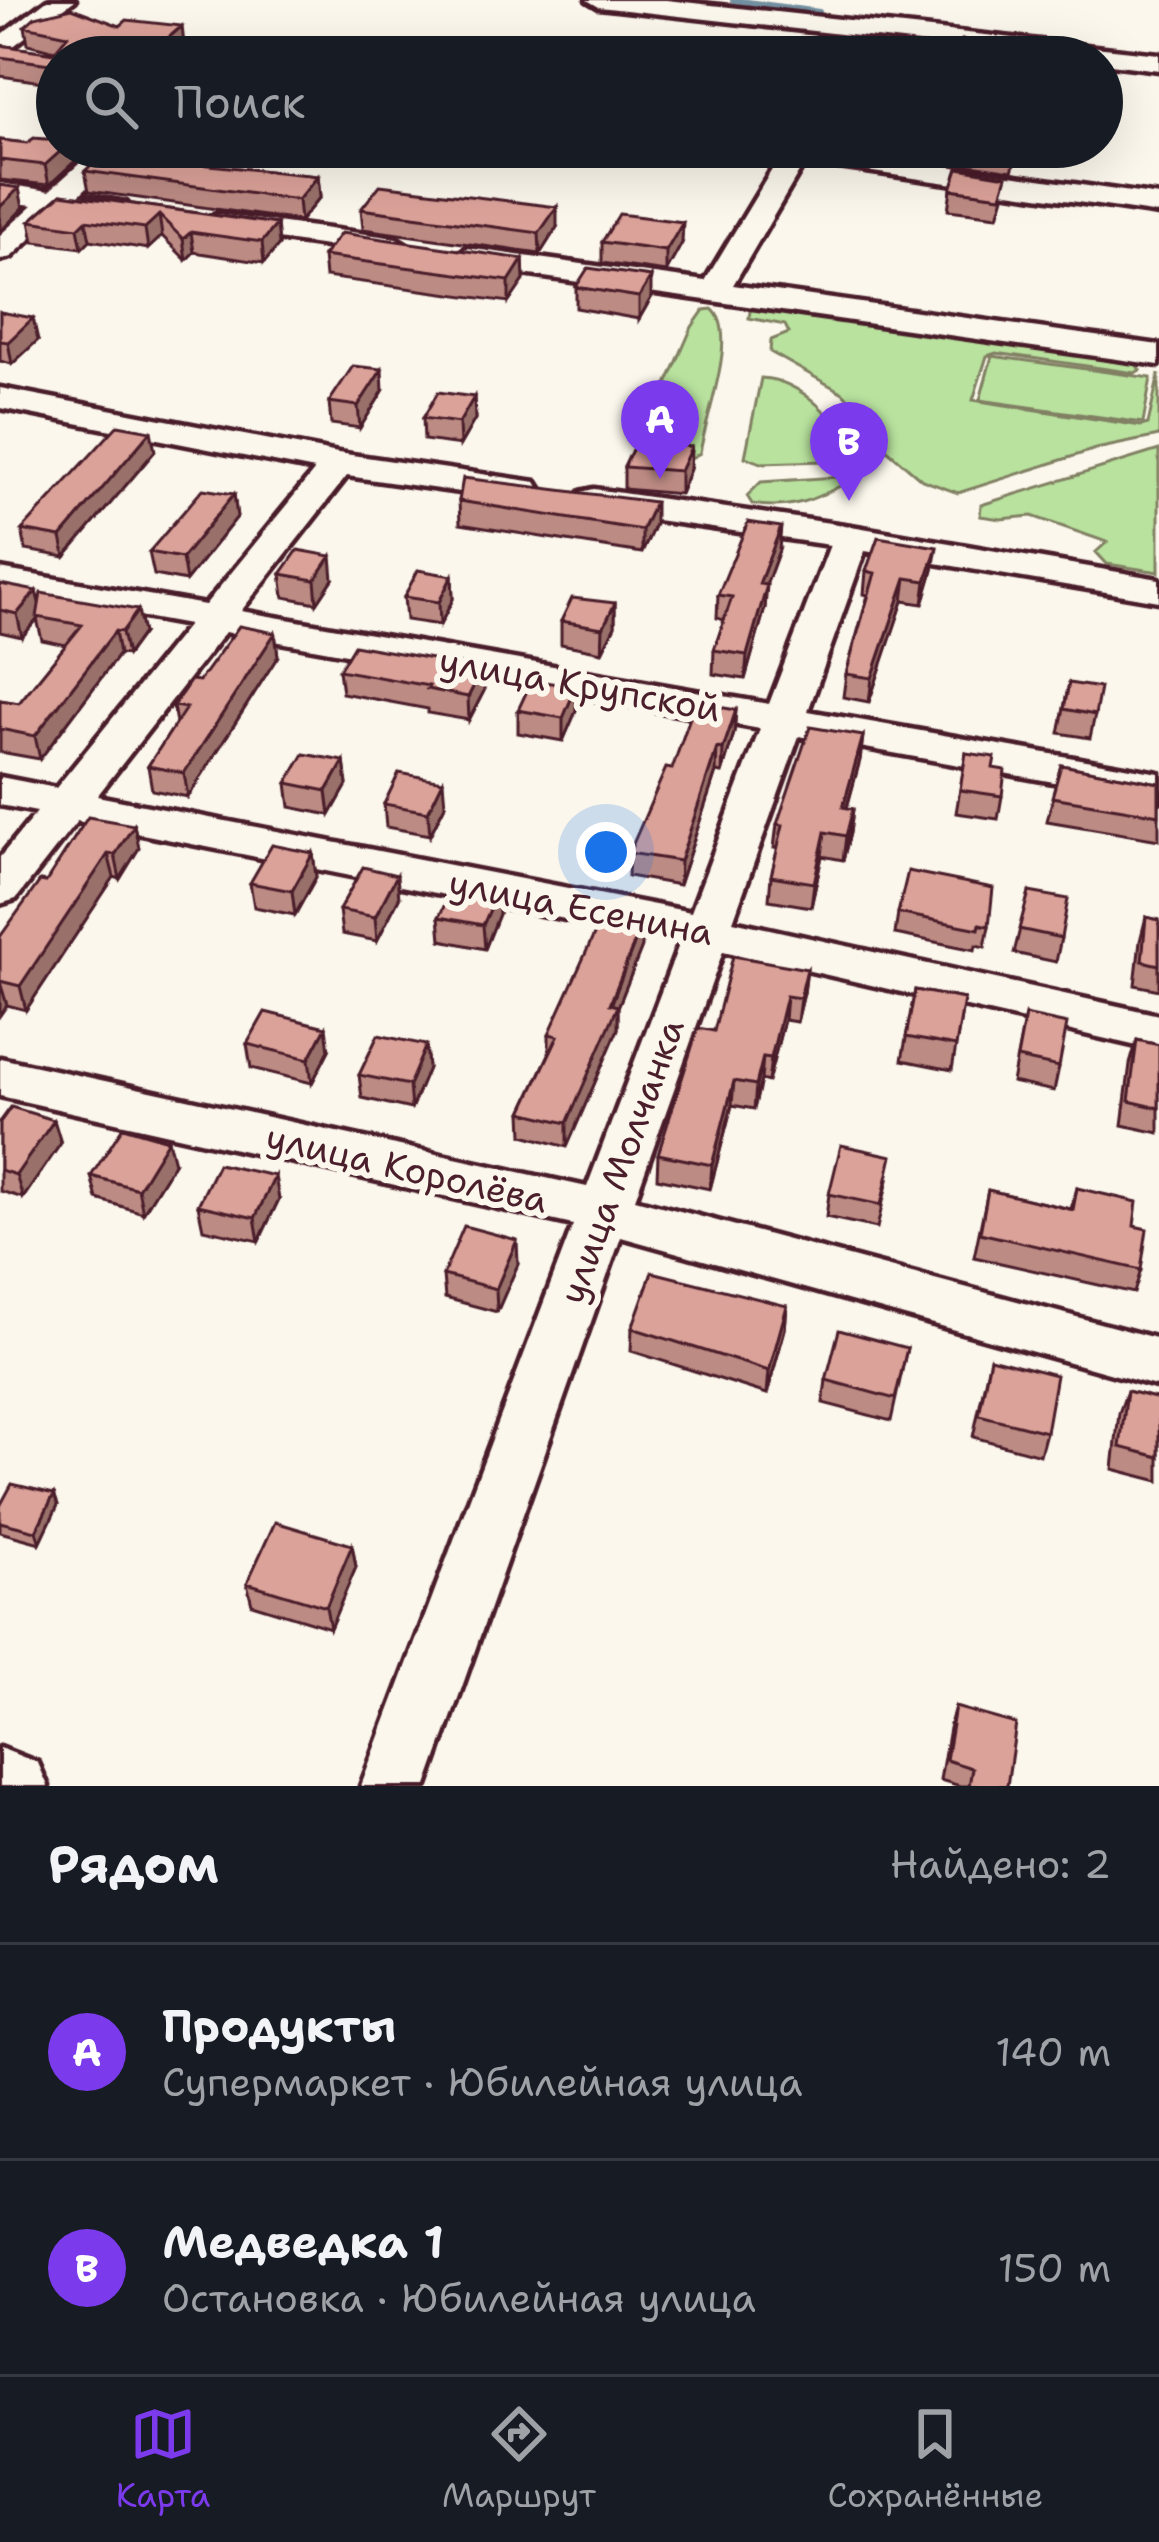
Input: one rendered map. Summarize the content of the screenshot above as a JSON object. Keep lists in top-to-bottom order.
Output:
{
  "streets": {
    "street": [
      "улица Крупской",
      "улица Есенина",
      "улица Молчанка",
      "улица Королёва"
    ]
  },
  "crossings": [
    ["улица Крупской", "улица Молчанка"],
    ["улица Есенина", "улица Молчанка"],
    ["улица Молчанка", "улица Королёва"]
  ],
  "page": {
    "search": "Поиск",
    "pins": ["A", "B"],
    "heading": ["Рядом", "Найдено: 2"],
    "list": [
      {
        "mark": "A",
        "name": "Продукты",
        "note": "Супермаркет · Юбилейная улица",
        "value": "140 m"
      },
      {
        "mark": "B",
        "name": "Медведка 1",
        "note": "Остановка · Юбилейная улица",
        "value": "150 m"
      }
    ],
    "nav": ["Карта", "Маршрут", "Сохранённые"]
  }
}
